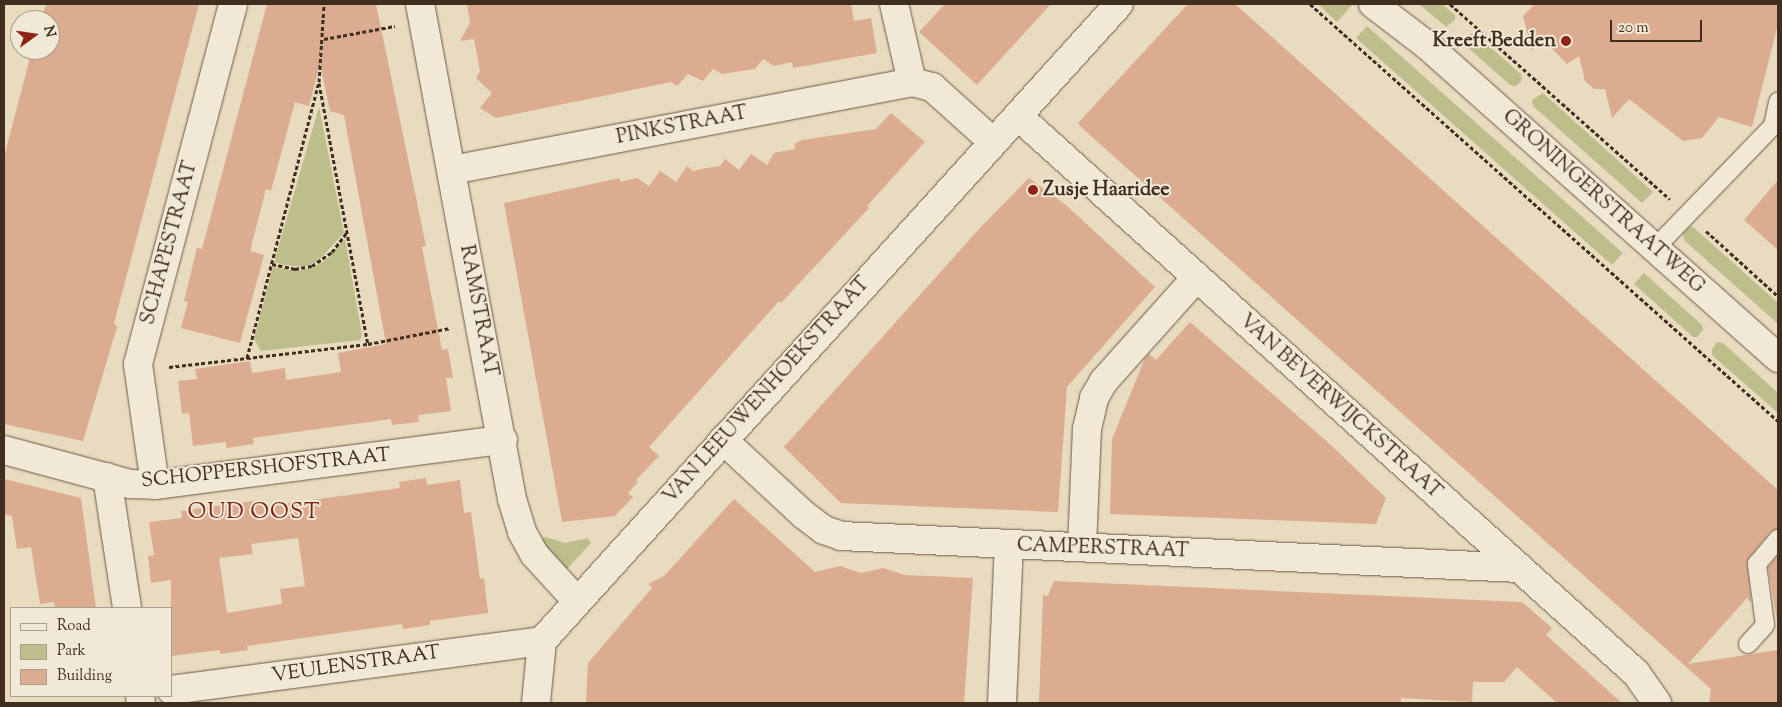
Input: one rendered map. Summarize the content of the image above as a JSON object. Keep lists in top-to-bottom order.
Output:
{
  "streets": {
    "street": [
      "PINKSTRAAT",
      "GRONINGERSTRAATWEG",
      "SCHAPESTRAAT",
      "RAMSTRAAT",
      "VAN LEEUWENHOEKSTRAAT",
      "VAN BEVERWIJCKSTRAAT",
      "SCHOPPERSHOFSTRAAT",
      "CAMPERSTRAAT",
      "VEULENSTRAAT"
    ]
  },
  "crossings": [
    ["PINKSTRAAT", "RAMSTRAAT"],
    ["SCHAPESTRAAT", "SCHOPPERSHOFSTRAAT"],
    ["RAMSTRAAT", "VAN LEEUWENHOEKSTRAAT"],
    ["RAMSTRAAT", "SCHOPPERSHOFSTRAAT"],
    ["VAN LEEUWENHOEKSTRAAT", "VAN BEVERWIJCKSTRAAT"],
    ["VAN LEEUWENHOEKSTRAAT", "CAMPERSTRAAT"],
    ["VAN LEEUWENHOEKSTRAAT", "VEULENSTRAAT"],
    ["VAN BEVERWIJCKSTRAAT", "CAMPERSTRAAT"]
  ],
  "districts": ["OUD OOST"],
  "places": ["Kreeft Bedden", "Zusje Haaridee"],
  "legend": ["Road", "Park", "Building"],
  "scale_bar": "20 m",
  "north": "right"
}
